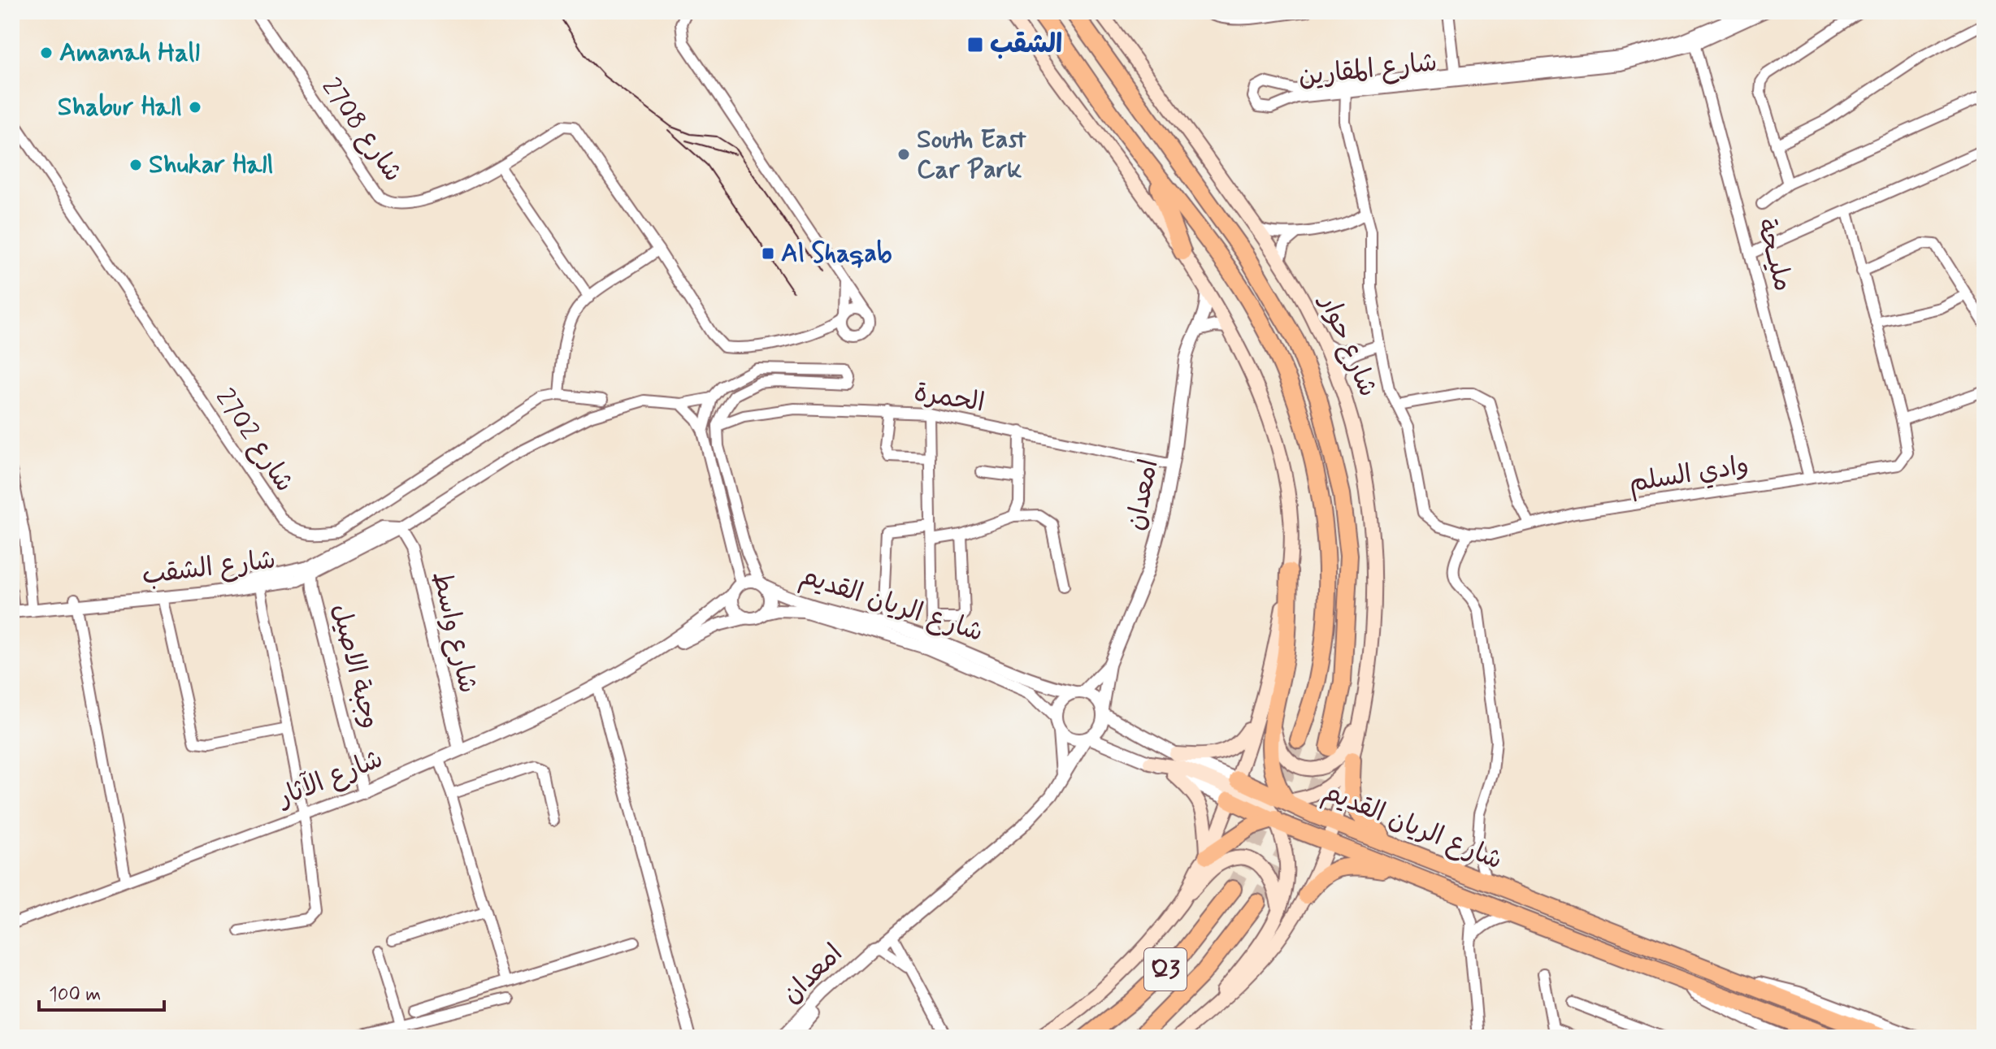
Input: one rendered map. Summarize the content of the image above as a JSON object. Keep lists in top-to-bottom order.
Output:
{
  "streets": {
    "highway": ["شارع حوار", "شارع الريان القديم", "Q3"],
    "street": [
      "شارع المقارين",
      "شارع 2708",
      "مليــحة",
      "الحمرة",
      "شارع 2702",
      "وادي السلم",
      "امعدان",
      "شارع الشقب",
      "شارع واسط",
      "وجبة الاصيل",
      "شارع الآثار"
    ]
  },
  "crossings": [
    ["شارع المقارين", "مليــحة"],
    ["مليــحة", "وادي السلم"],
    ["شارع حوار", "شارع الريان القديم"],
    ["الحمرة", "امعدان"],
    ["امعدان", "شارع الريان القديم"],
    ["شارع الشقب", "شارع واسط"],
    ["شارع الشقب", "وجبة الاصيل"],
    ["شارع الريان القديم", "شارع الآثار"],
    ["شارع واسط", "شارع الآثار"],
    ["وجبة الاصيل", "شارع الآثار"]
  ],
  "places": {
    "transit": ["الشقب", "Al Shaqab"],
    "other": [
      "Amanah Hall",
      "Shabur Hall",
      "South East Car Park",
      "Shukar Hall"
    ]
  },
  "scale_bar": "100 m"
}
